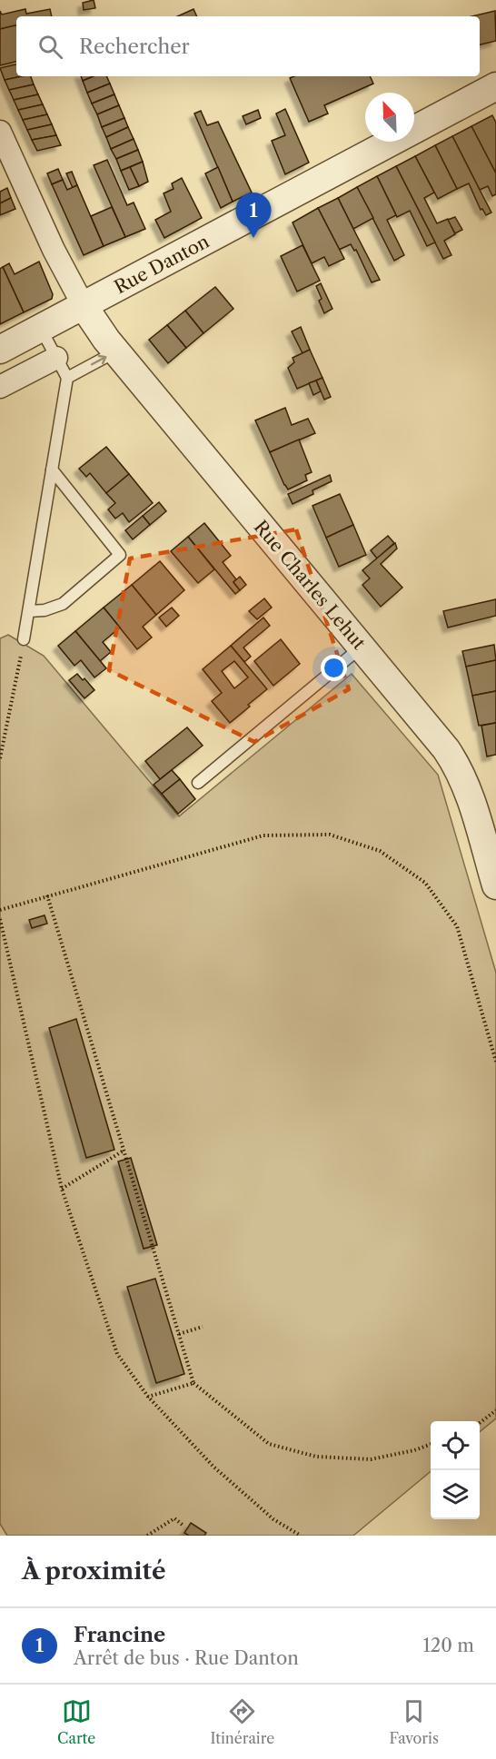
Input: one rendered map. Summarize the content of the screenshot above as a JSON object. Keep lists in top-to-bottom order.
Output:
{
  "streets": {
    "street": ["Rue Danton", "Rue Charles Lehut"]
  },
  "crossings": [
    ["Rue Danton", "Rue Charles Lehut"]
  ],
  "north": "top left",
  "page": {
    "search": "Rechercher",
    "pins": "1",
    "heading": "À proximité",
    "list": [
      {
        "mark": "1",
        "name": "Francine",
        "note": "Arrêt de bus · Rue Danton",
        "value": "120 m"
      }
    ],
    "nav": ["Carte", "Itinéraire", "Favoris"]
  }
}
